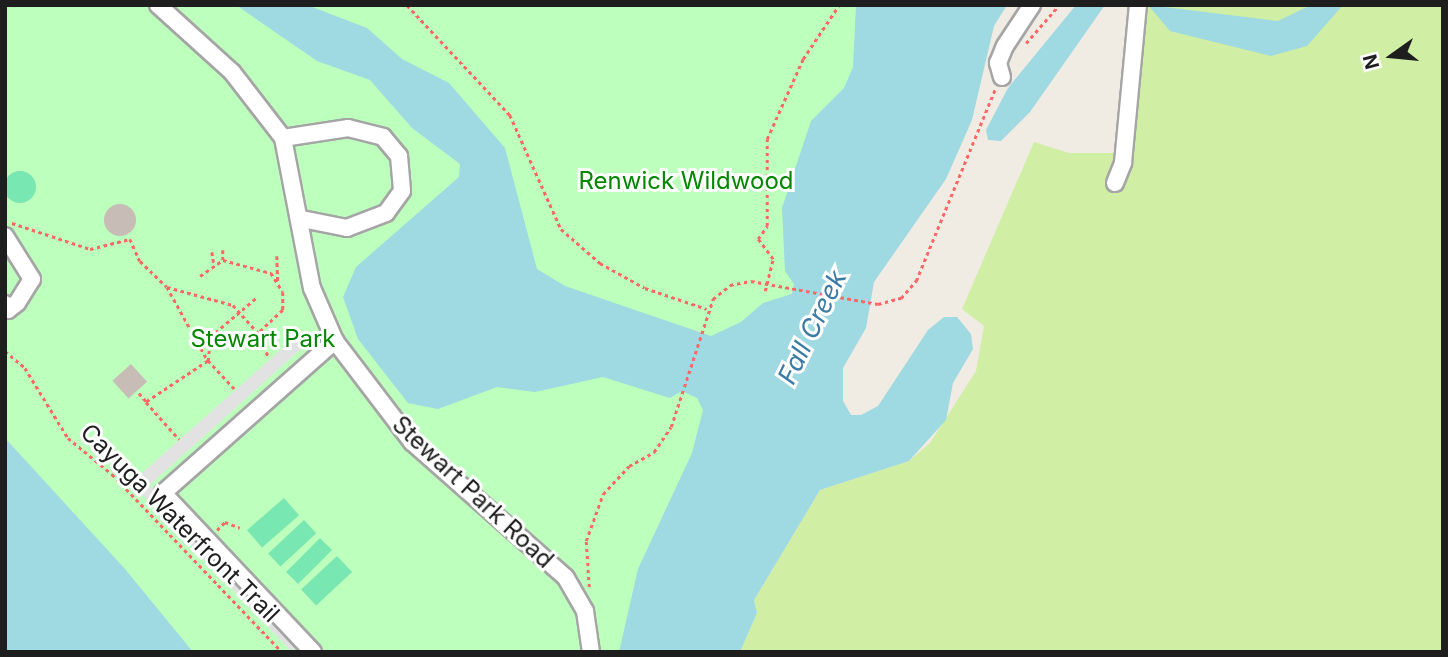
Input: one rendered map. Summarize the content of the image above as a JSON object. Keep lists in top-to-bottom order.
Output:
{
  "streets": {
    "street": ["Stewart Park Road"],
    "path": ["Cayuga Waterfront Trail"]
  },
  "water": ["Fall Creek"],
  "parks": ["Renwick Wildwood", "Stewart Park"],
  "north": "left"
}
